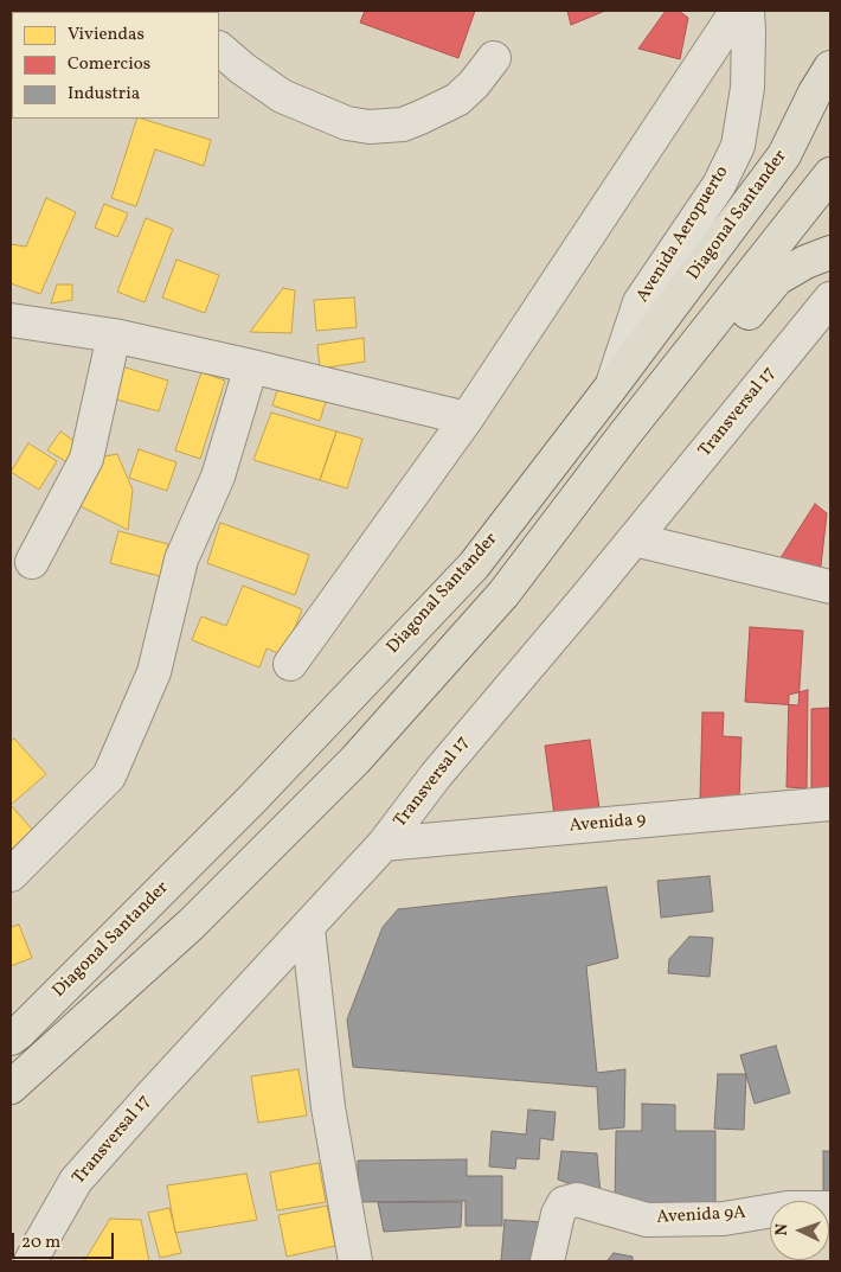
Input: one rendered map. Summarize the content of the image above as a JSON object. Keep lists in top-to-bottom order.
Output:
{
  "streets": {
    "main road": ["Diagonal Santander"],
    "street": [
      "Avenida Aeropuerto",
      "Transversal 17",
      "Avenida 9",
      "Avenida 9A"
    ]
  },
  "crossings": [
    ["Diagonal Santander", "Avenida Aeropuerto"],
    ["Transversal 17", "Avenida 9"]
  ],
  "legend": ["Viviendas", "Comercios", "Industria"],
  "scale_bar": "20 m",
  "north": "left"
}
